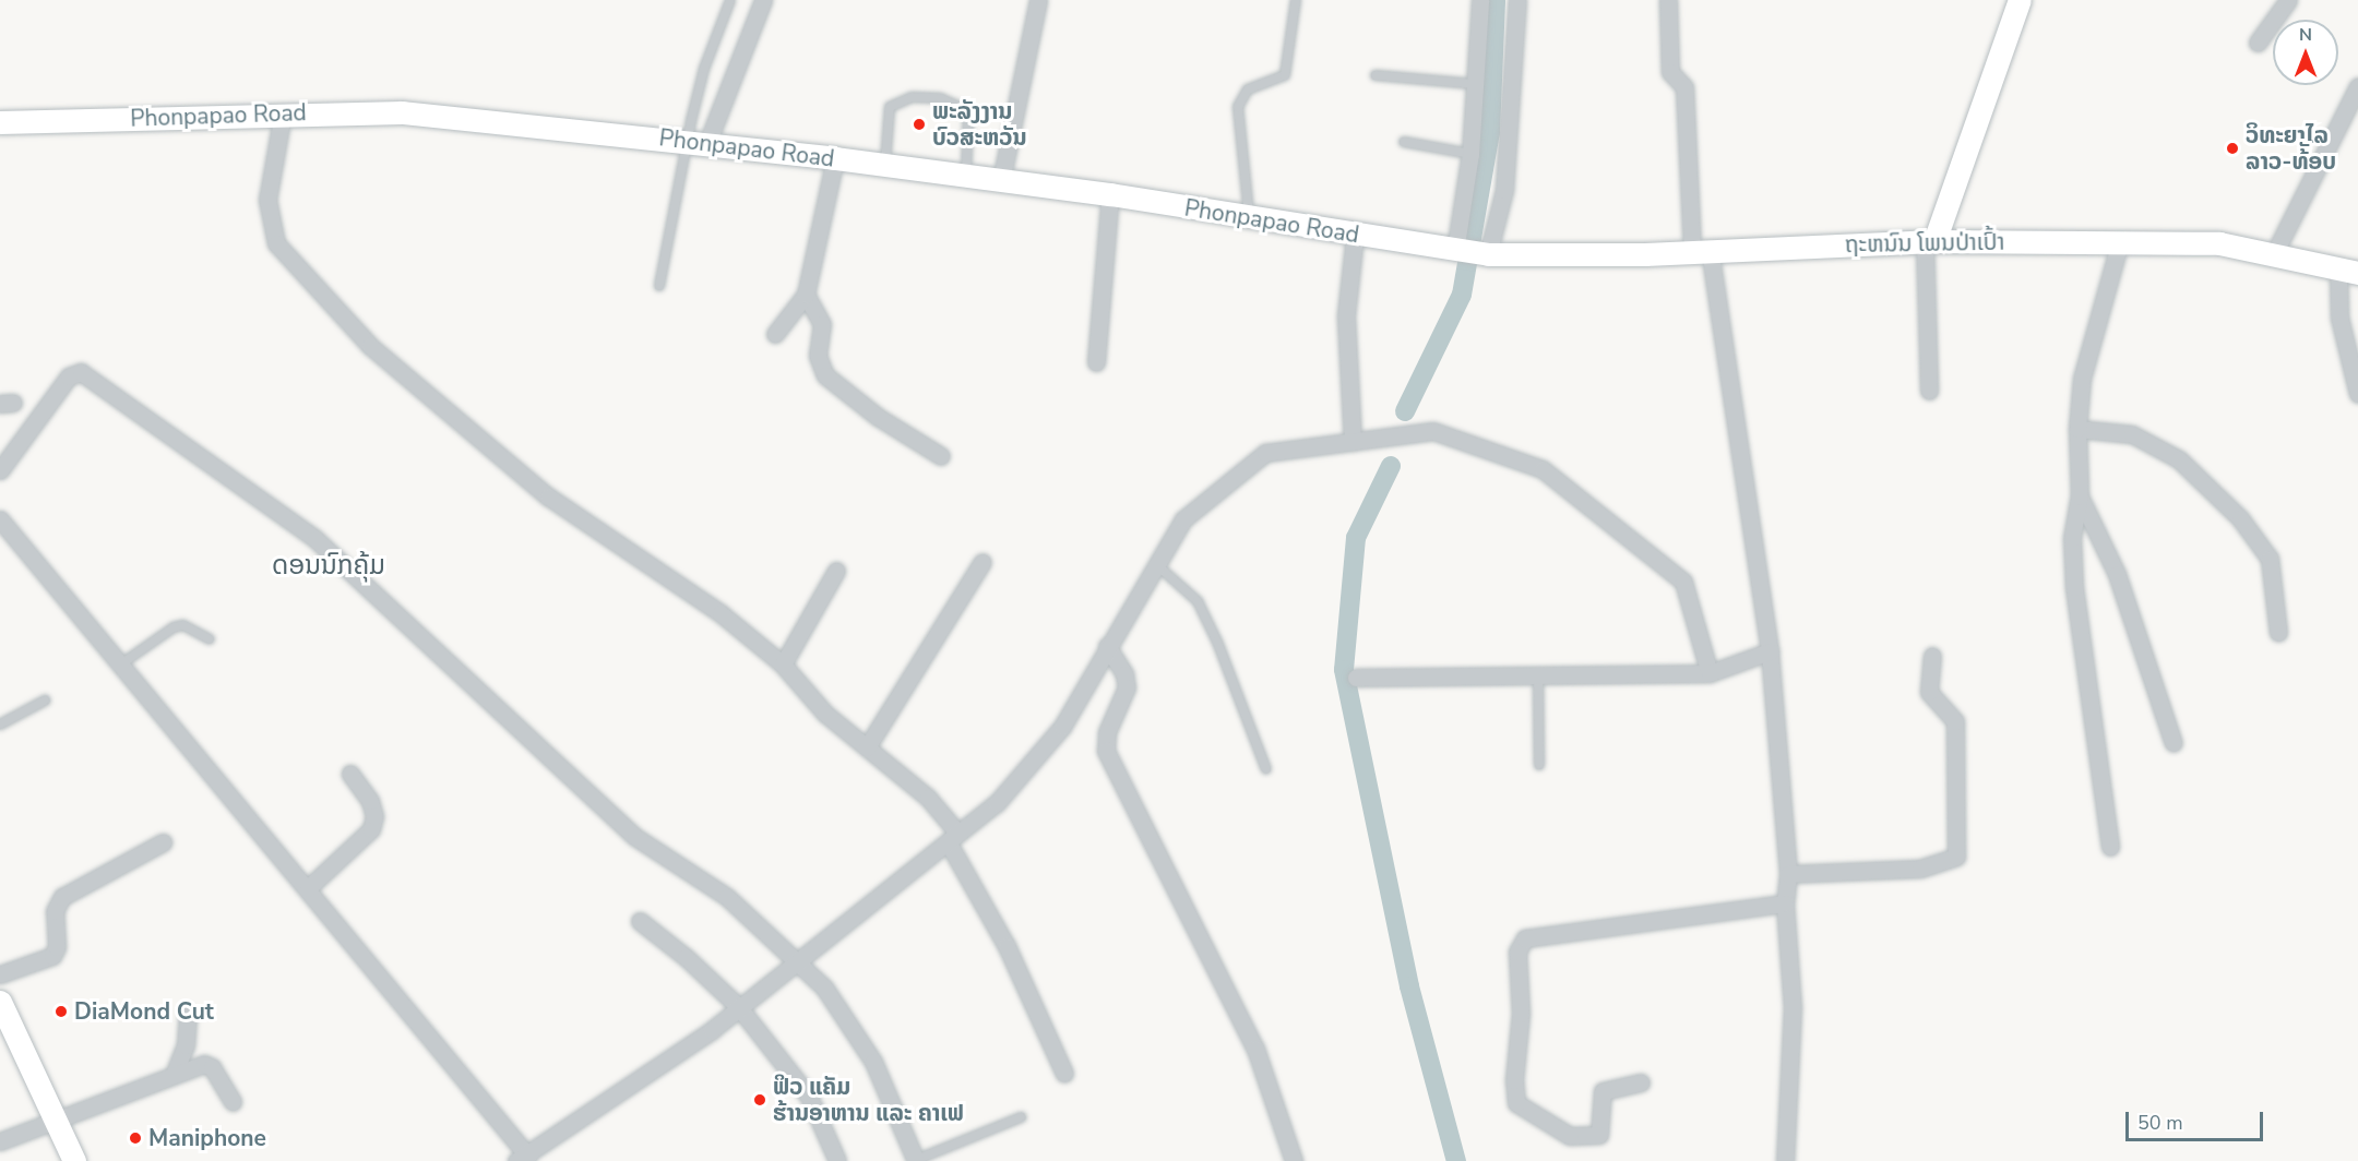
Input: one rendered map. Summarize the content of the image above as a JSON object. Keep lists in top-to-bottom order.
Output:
{
  "streets": {
    "street": ["Phonpapao Road", "ຖະຫນົນ ໂພນປ່າເປົ້າ"]
  },
  "crossings": [
    ["Phonpapao Road", "ຖະຫນົນ ໂພນປ່າເປົ້າ"]
  ],
  "districts": ["ດອນນົກຄຸ້ມ"],
  "places": [
    "ພະລັງງານ ບົວສະຫວັນ",
    "ວິທະຍາໄລ ລາວ-ທ້ັອບ",
    "DiaMond Cut",
    "ຟິວ ແຄັມ ຮ້ານອາຫານ ແລະ ຄາເຟ",
    "Maniphone"
  ],
  "scale_bar": "50 m",
  "north": "top"
}
